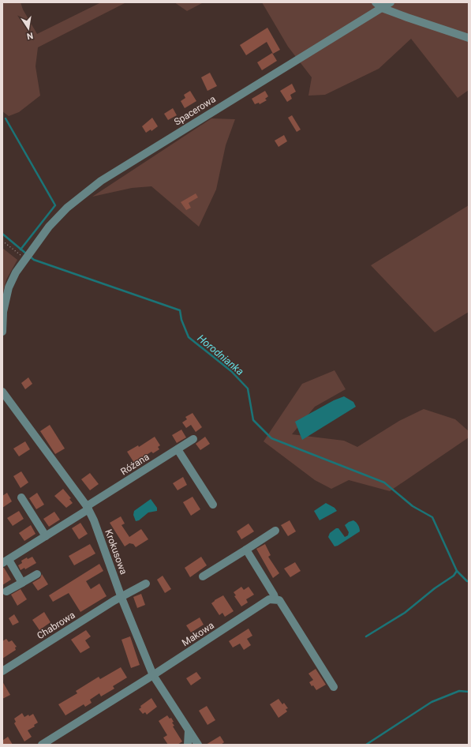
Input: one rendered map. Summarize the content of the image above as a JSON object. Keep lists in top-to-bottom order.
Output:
{
  "streets": {
    "street": [
      "Spacerowa",
      "Różana",
      "Krokusowa",
      "Chabrowa",
      "Makowa"
    ]
  },
  "crossings": [
    ["Różana", "Krokusowa"],
    ["Krokusowa", "Chabrowa"],
    ["Krokusowa", "Makowa"]
  ],
  "water": ["Horodnianka"],
  "north": "bottom"
}
